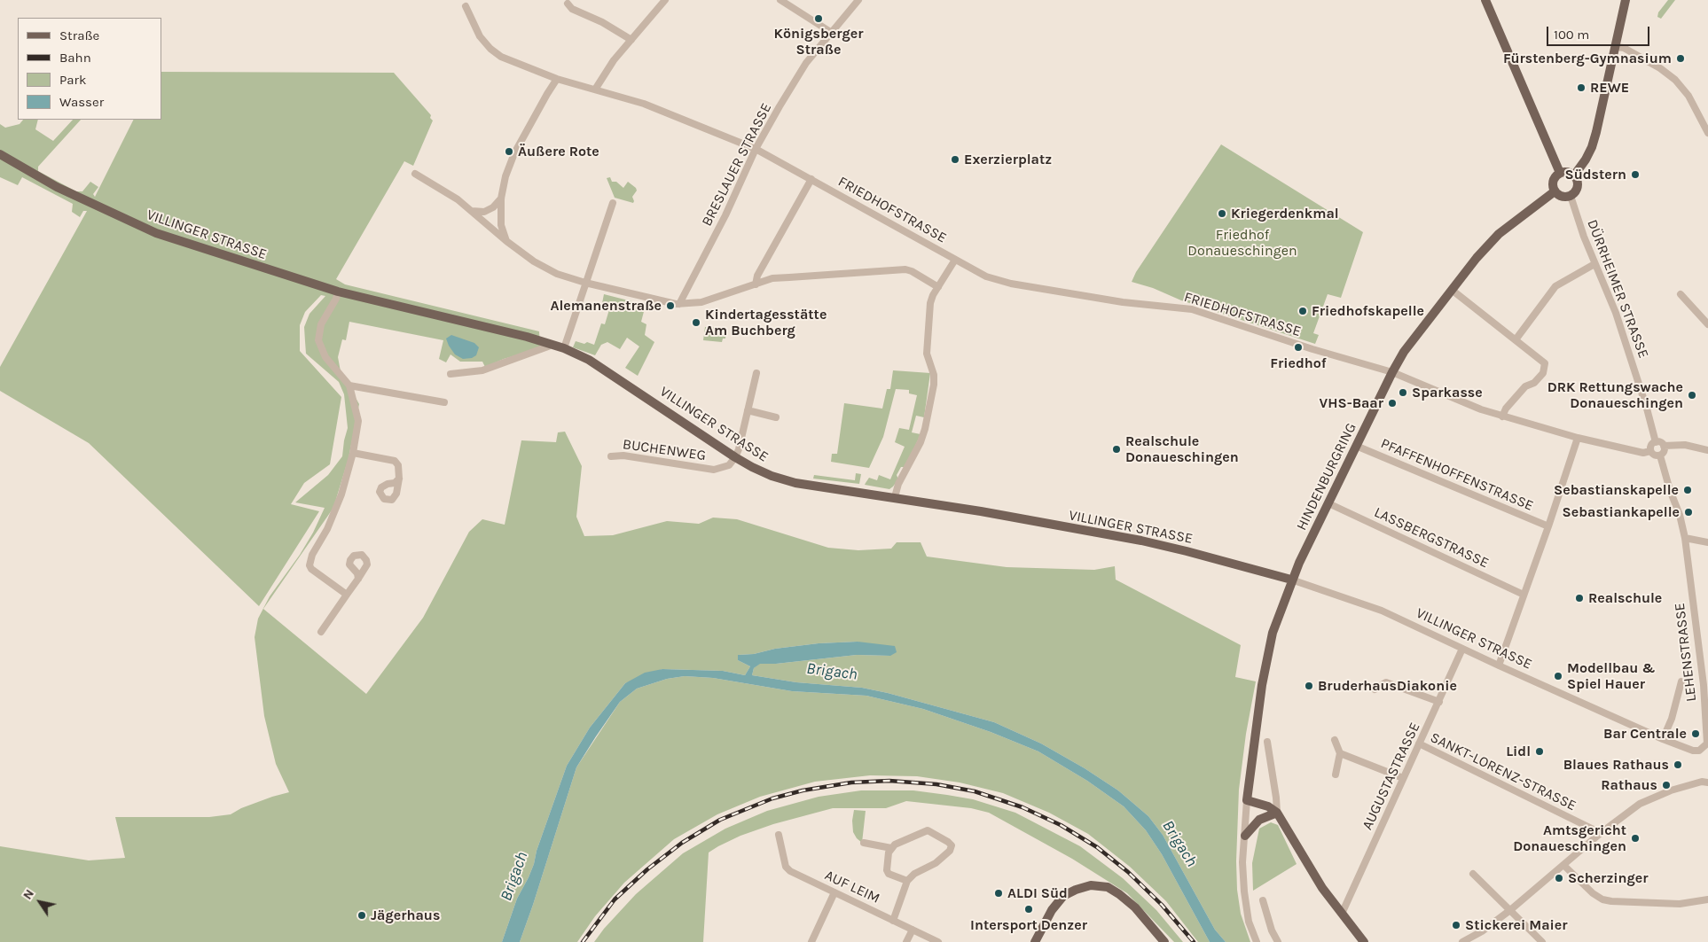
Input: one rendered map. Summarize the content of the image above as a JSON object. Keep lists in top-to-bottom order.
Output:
{
  "streets": {
    "main road": ["VILLINGER STRASSE", "HINDENBURGRING"],
    "street": [
      "BRESLAUER STRASSE",
      "FRIEDHOFSTRASSE",
      "DÜRRHEIMER STRASSE",
      "BUCHENWEG",
      "PFAFFENHOFFENSTRASSE",
      "LASSBERGSTRASSE",
      "LEHENSTRASSE",
      "SANKT-LORENZ-STRASSE",
      "AUGUSTASTRASSE",
      "AUF LEIM"
    ]
  },
  "crossings": [
    ["BRESLAUER STRASSE", "FRIEDHOFSTRASSE"],
    ["FRIEDHOFSTRASSE", "DÜRRHEIMER STRASSE"],
    ["FRIEDHOFSTRASSE", "HINDENBURGRING"],
    ["FRIEDHOFSTRASSE", "LEHENSTRASSE"],
    ["VILLINGER STRASSE", "BUCHENWEG"],
    ["VILLINGER STRASSE", "HINDENBURGRING"],
    ["VILLINGER STRASSE", "LEHENSTRASSE"],
    ["VILLINGER STRASSE", "AUGUSTASTRASSE"],
    ["DÜRRHEIMER STRASSE", "HINDENBURGRING"],
    ["DÜRRHEIMER STRASSE", "LEHENSTRASSE"],
    ["PFAFFENHOFFENSTRASSE", "HINDENBURGRING"],
    ["HINDENBURGRING", "LASSBERGSTRASSE"],
    ["SANKT-LORENZ-STRASSE", "AUGUSTASTRASSE"]
  ],
  "water": ["Brigach"],
  "parks": ["Friedhof Donaueschingen"],
  "places": [
    "Königsberger Straße",
    "Fürstenberg-Gymnasium",
    "REWE",
    "Äußere Rote",
    "Exerzierplatz",
    "Südstern",
    "Kriegerdenkmal",
    "Alemanenstraße",
    "Friedhofskapelle",
    "Kindertagesstätte Am Buchberg",
    "Friedhof",
    "Sparkasse",
    "DRK Rettungswache Donaueschingen",
    "VHS-Baar",
    "Realschule Donaueschingen",
    "Sebastianskapelle",
    "Sebastiankapelle",
    "Realschule",
    "Modellbau & Spiel Hauer",
    "BruderhausDiakonie",
    "Bar Centrale",
    "Lidl",
    "Blaues Rathaus",
    "Rathaus",
    "Amtsgericht Donaueschingen",
    "Scherzinger",
    "ALDI Süd",
    "Intersport Denzer",
    "Jägerhaus",
    "Stickerei Maier"
  ],
  "legend": [
    "Straße",
    "Bahn",
    "Park",
    "Wasser"
  ],
  "scale_bar": "100 m",
  "north": "top left"
}
